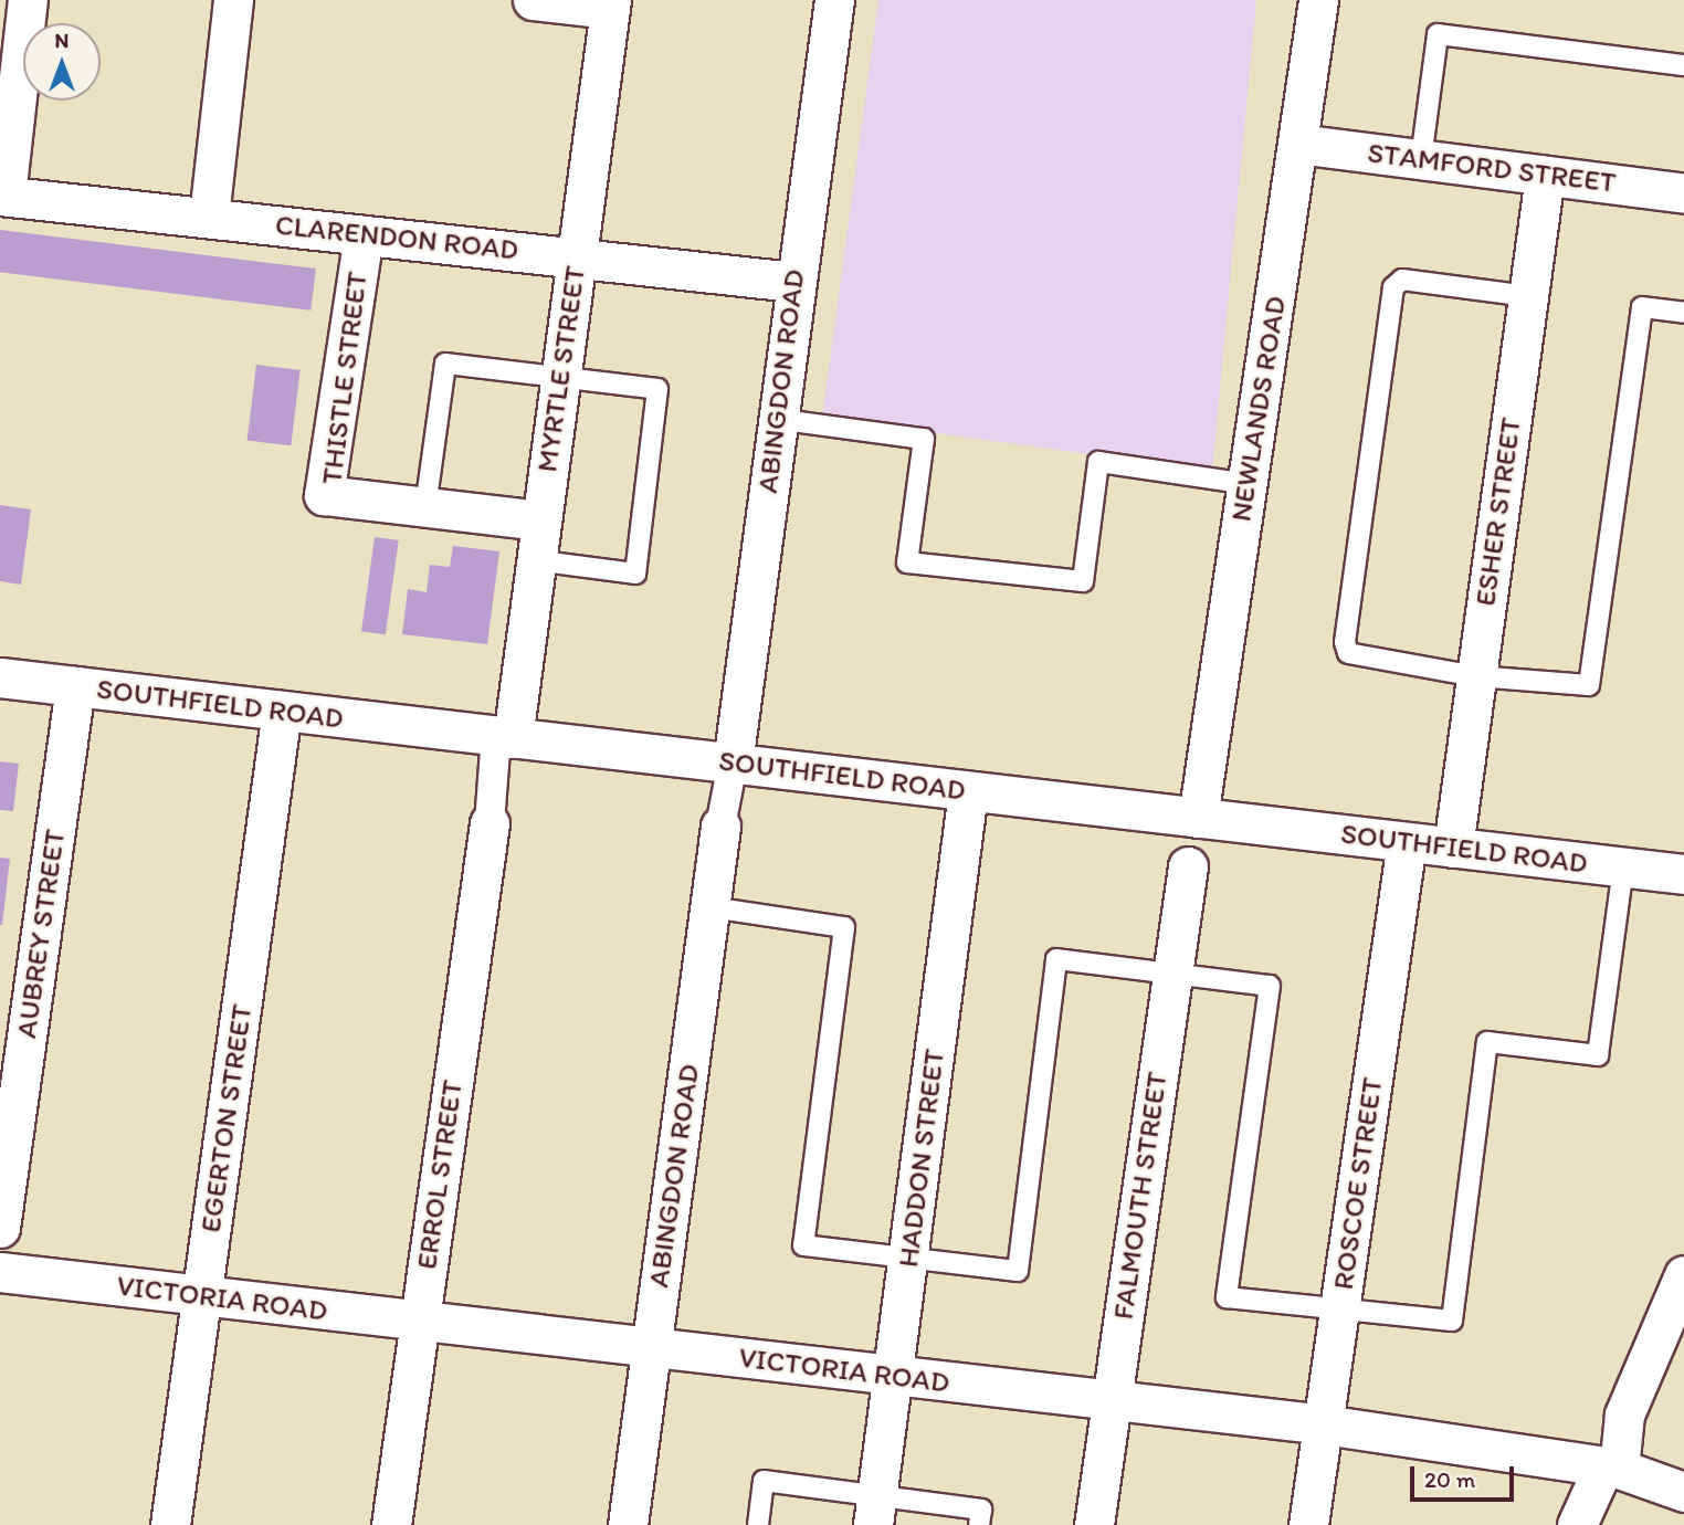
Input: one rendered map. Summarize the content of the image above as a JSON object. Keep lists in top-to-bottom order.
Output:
{
  "streets": {
    "street": [
      "STAMFORD STREET",
      "CLARENDON ROAD",
      "MYRTLE STREET",
      "THISTLE STREET",
      "ABINGDON ROAD",
      "NEWLANDS ROAD",
      "ESHER STREET",
      "SOUTHFIELD ROAD",
      "AUBREY STREET",
      "EGERTON STREET",
      "HADDON STREET",
      "ERROL STREET",
      "ROSCOE STREET",
      "FALMOUTH STREET",
      "VICTORIA ROAD"
    ]
  },
  "crossings": [
    ["STAMFORD STREET", "NEWLANDS ROAD"],
    ["STAMFORD STREET", "ESHER STREET"],
    ["CLARENDON ROAD", "MYRTLE STREET"],
    ["CLARENDON ROAD", "THISTLE STREET"],
    ["CLARENDON ROAD", "ABINGDON ROAD"],
    ["MYRTLE STREET", "THISTLE STREET"],
    ["MYRTLE STREET", "SOUTHFIELD ROAD"],
    ["ABINGDON ROAD", "SOUTHFIELD ROAD"],
    ["ABINGDON ROAD", "VICTORIA ROAD"],
    ["NEWLANDS ROAD", "SOUTHFIELD ROAD"],
    ["ESHER STREET", "SOUTHFIELD ROAD"],
    ["SOUTHFIELD ROAD", "AUBREY STREET"],
    ["SOUTHFIELD ROAD", "EGERTON STREET"],
    ["SOUTHFIELD ROAD", "HADDON STREET"],
    ["SOUTHFIELD ROAD", "ROSCOE STREET"],
    ["EGERTON STREET", "VICTORIA ROAD"],
    ["HADDON STREET", "VICTORIA ROAD"],
    ["ERROL STREET", "VICTORIA ROAD"],
    ["ROSCOE STREET", "VICTORIA ROAD"],
    ["FALMOUTH STREET", "VICTORIA ROAD"]
  ],
  "scale_bar": "20 m",
  "north": "top"
}
